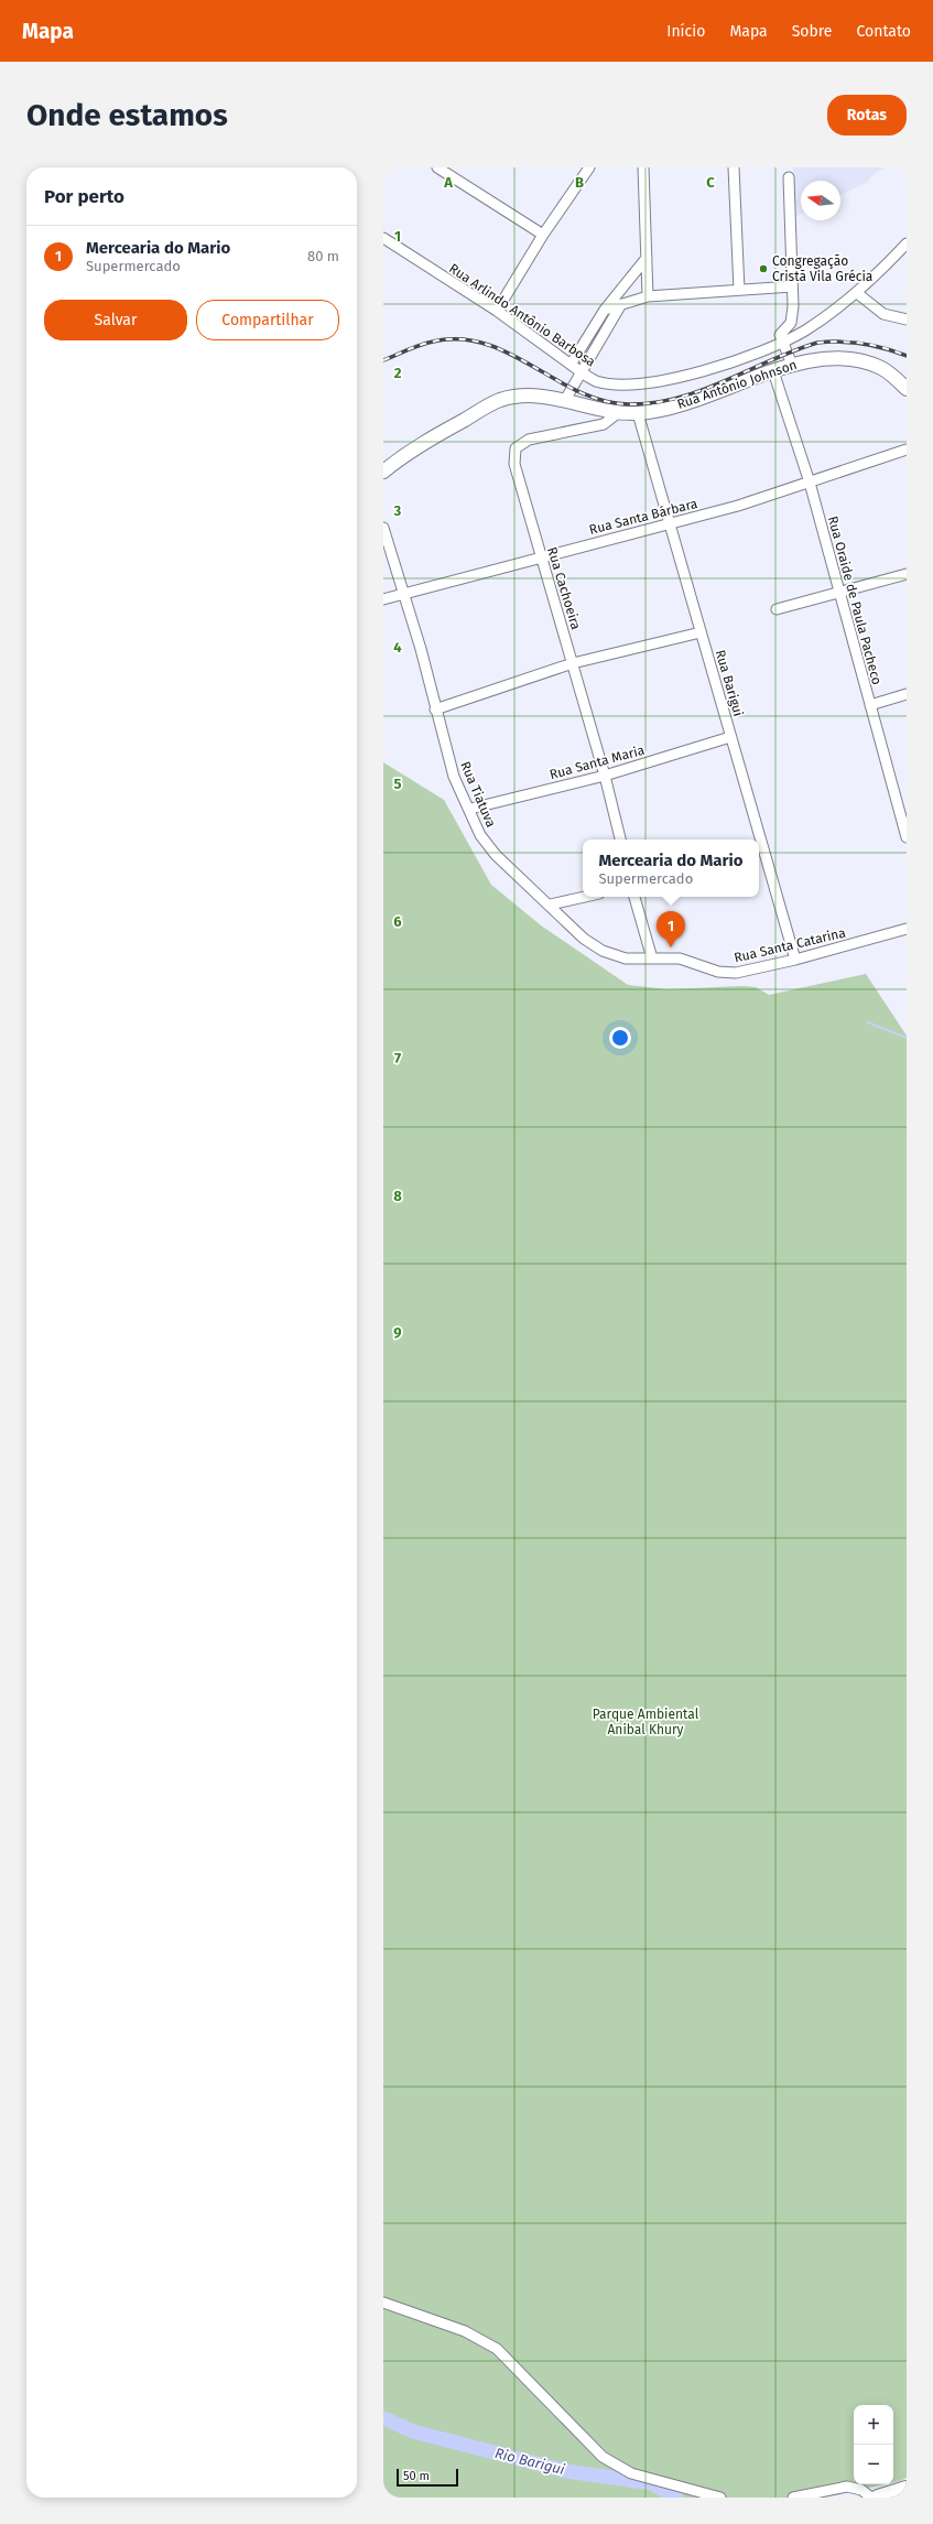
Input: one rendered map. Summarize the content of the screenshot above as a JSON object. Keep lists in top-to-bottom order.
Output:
{
  "streets": {
    "main road": ["Rua Antônio Johnson"],
    "street": [
      "Rua Arlindo Antônio Barbosa",
      "Rua Santa Bárbara",
      "Rua Cachoeira",
      "Rua Oraide de Paula Pacheco",
      "Rua Barigui",
      "Rua Santa Maria",
      "Rua Tiatuva",
      "Rua Santa Catarina"
    ]
  },
  "crossings": [
    ["Rua Antônio Johnson", "Rua Cachoeira"],
    ["Rua Antônio Johnson", "Rua Oraide de Paula Pacheco"],
    ["Rua Antônio Johnson", "Rua Barigui"],
    ["Rua Santa Bárbara", "Rua Cachoeira"],
    ["Rua Santa Bárbara", "Rua Oraide de Paula Pacheco"],
    ["Rua Santa Bárbara", "Rua Barigui"],
    ["Rua Santa Bárbara", "Rua Tiatuva"],
    ["Rua Cachoeira", "Rua Santa Maria"],
    ["Rua Barigui", "Rua Santa Maria"],
    ["Rua Barigui", "Rua Santa Catarina"],
    ["Rua Santa Maria", "Rua Tiatuva"],
    ["Rua Tiatuva", "Rua Santa Catarina"]
  ],
  "water": ["Rio Barigui"],
  "parks": ["Parque Ambiental Anibal Khury"],
  "places": ["Congregação Cristã Vila Grécia"],
  "scale_bar": "50 m",
  "north": "left",
  "page": {
    "header": "Mapa",
    "nav": [
      "Início",
      "Mapa",
      "Sobre",
      "Contato"
    ],
    "buttons": [
      "Rotas",
      ["Salvar", "Compartilhar"]
    ],
    "title": "Onde estamos",
    "heading": "Por perto",
    "list": [
      {
        "mark": "1",
        "name": "Mercearia do Mario",
        "note": "Supermercado",
        "value": "80 m"
      }
    ],
    "popup": ["Mercearia do Mario", "Supermercado"],
    "pins": "1",
    "map_buttons": ["+", "−"],
    "scale": "50 m"
  },
  "grid": {
    "columns": ["A", "B", "C"],
    "rows": [
      "1",
      "2",
      "3",
      "4",
      "5",
      "6",
      "7",
      "8",
      "9"
    ]
  }
}
